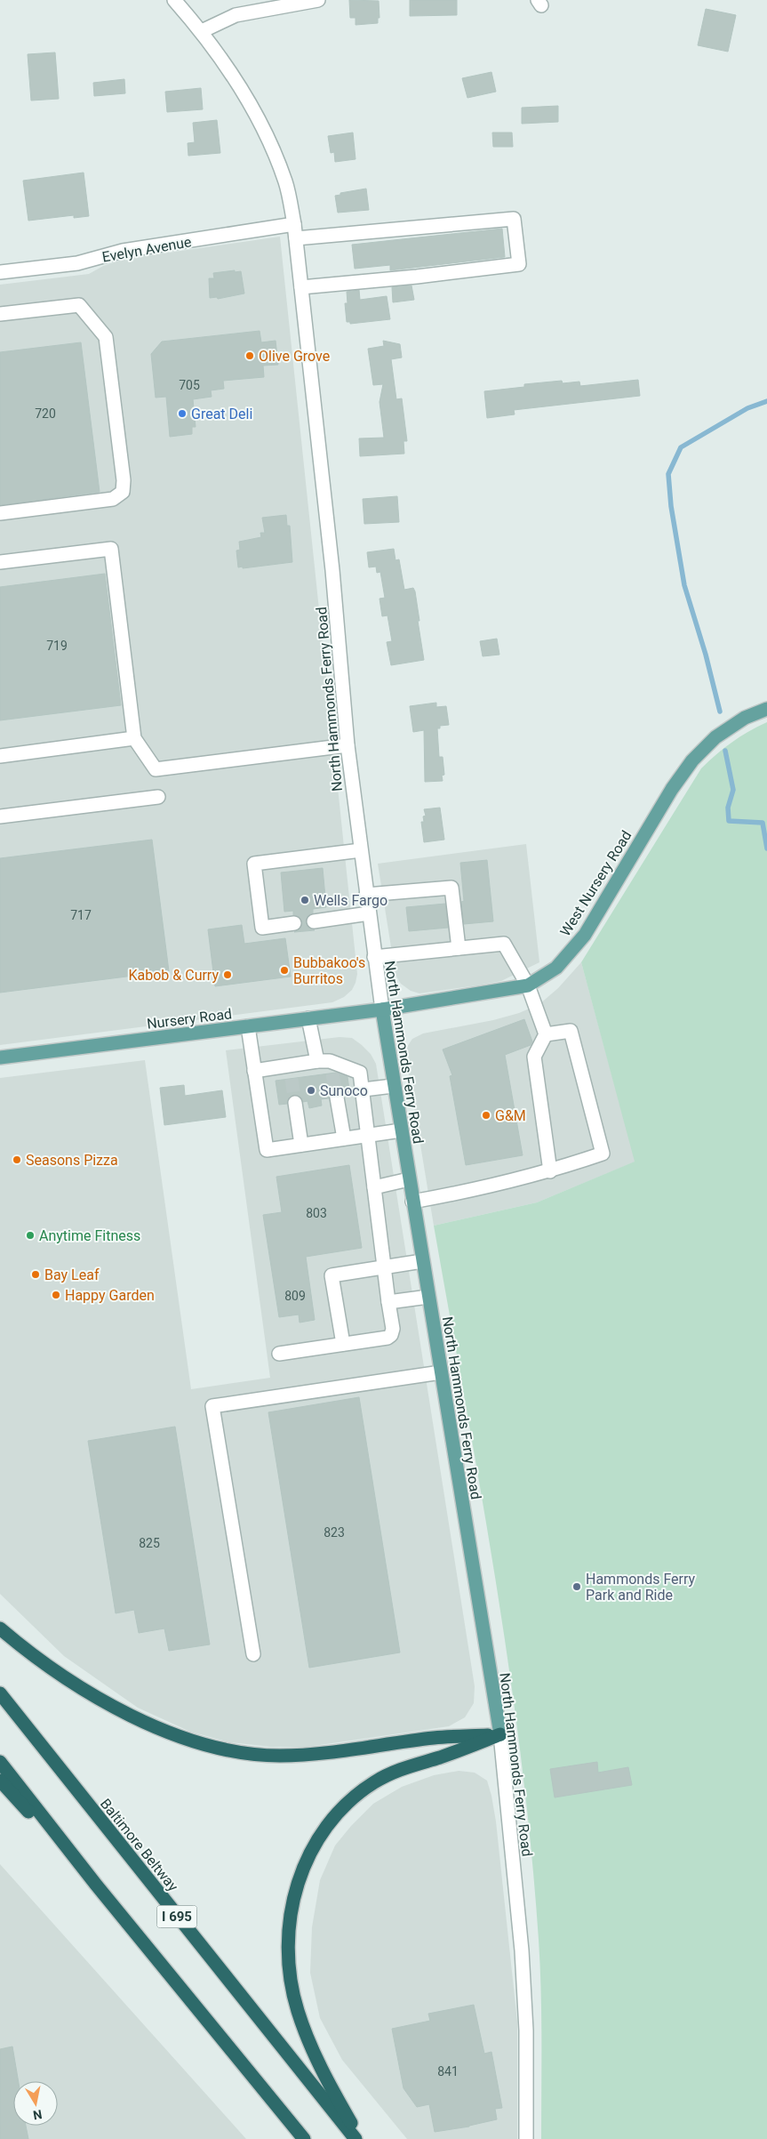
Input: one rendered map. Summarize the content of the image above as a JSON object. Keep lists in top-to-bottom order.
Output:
{
  "streets": {
    "highway": ["Baltimore Beltway", "I 695"],
    "main road": ["North Hammonds Ferry Road", "West Nursery Road", "Nursery Road"],
    "street": ["Evelyn Avenue"]
  },
  "crossings": [
    ["Evelyn Avenue", "North Hammonds Ferry Road"],
    ["North Hammonds Ferry Road", "West Nursery Road"],
    ["North Hammonds Ferry Road", "Nursery Road"],
    ["West Nursery Road", "Nursery Road"]
  ],
  "places": [
    "Olive Grove",
    "Great Deli",
    "Wells Fargo",
    "Bubbakoo's Burritos",
    "Kabob & Curry",
    "Sunoco",
    "G&M",
    "Seasons Pizza",
    "Anytime Fitness",
    "Bay Leaf",
    "Happy Garden",
    "Hammonds Ferry Park and Ride"
  ],
  "house_numbers": [
    "705",
    "720",
    "719",
    "717",
    "803",
    "809",
    "823",
    "825",
    "841"
  ],
  "north": "bottom"
}
